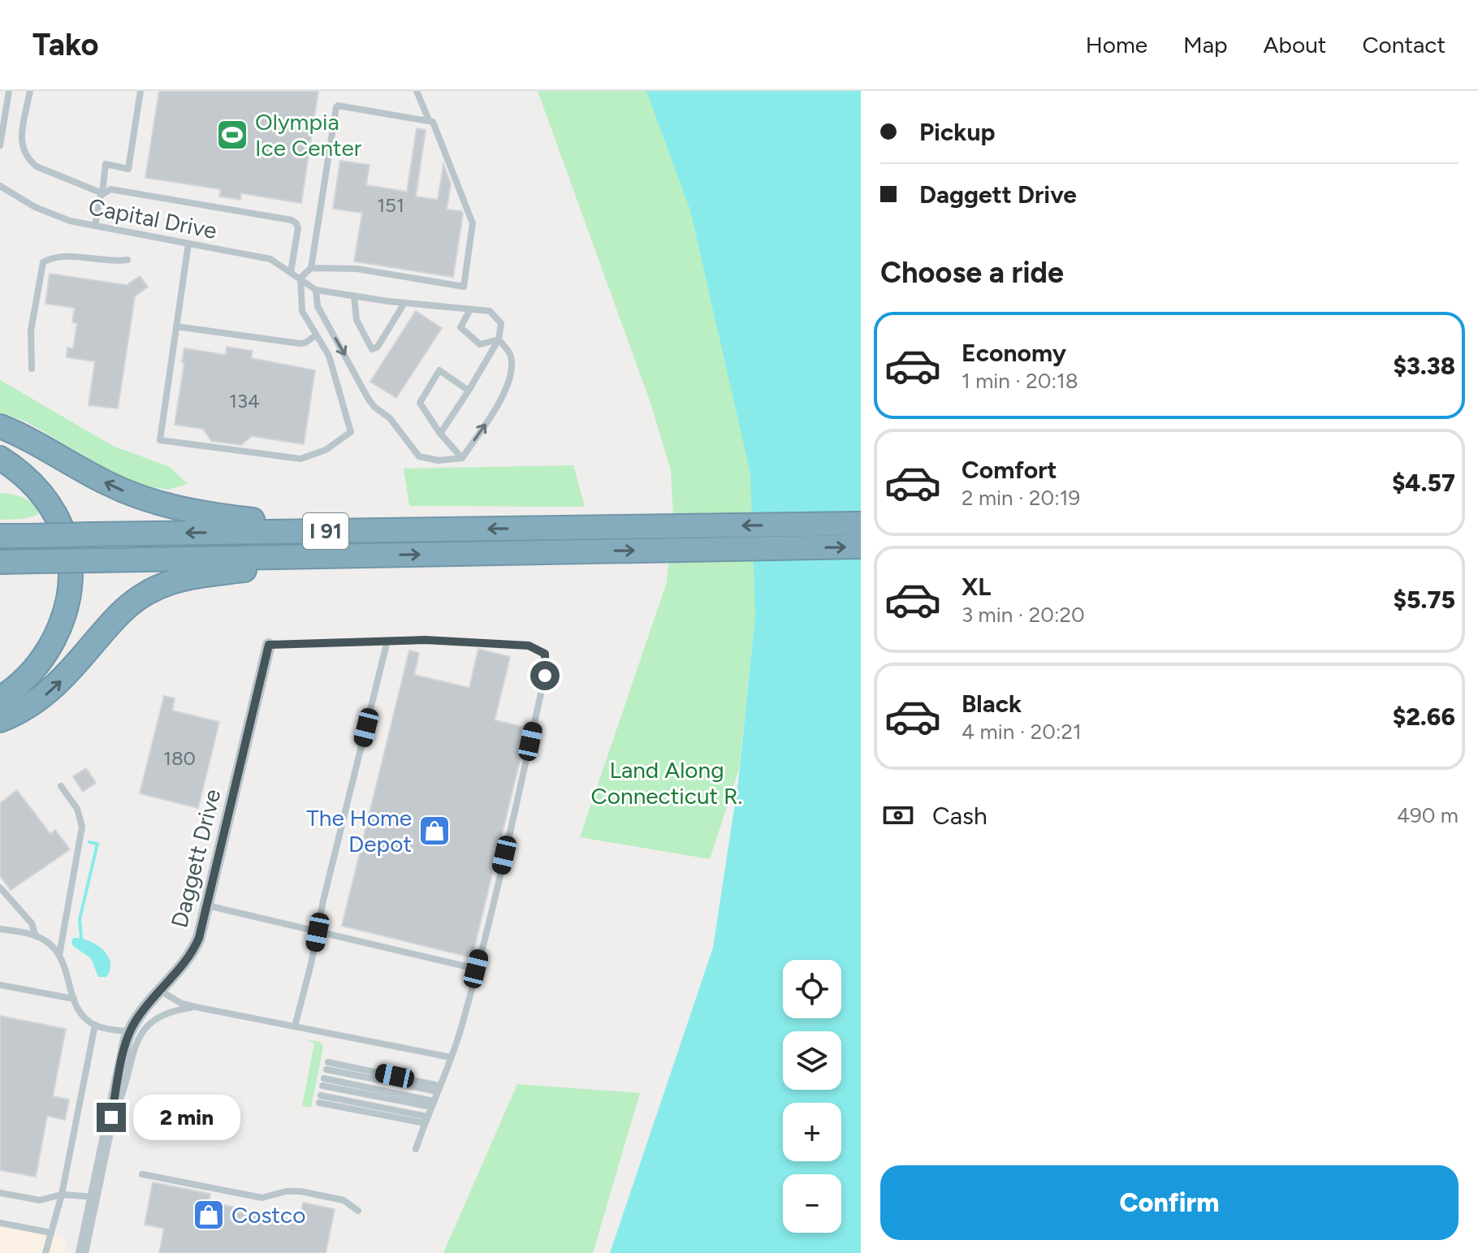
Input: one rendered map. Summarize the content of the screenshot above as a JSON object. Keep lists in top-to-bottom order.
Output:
{
  "streets": {
    "highway": ["I 91"],
    "street": ["Daggett Drive"],
    "lane": ["Capital Drive"]
  },
  "parks": ["Land Along Connecticut R."],
  "places": {
    "sports": ["Olympia Ice Center"],
    "shop": ["The Home Depot", "Costco"]
  },
  "house_numbers": ["151", "134", "180"],
  "page": {
    "header": "Tako",
    "nav": [
      "Home",
      "Map",
      "About",
      "Contact"
    ],
    "banner": ["Pickup", "Daggett Drive"],
    "heading": "Choose a ride",
    "list": [
      {
        "name": "Economy",
        "note": "1 min · 20:18",
        "value": "$3.38"
      },
      {
        "name": "Comfort",
        "note": "2 min · 20:19",
        "value": "$4.57"
      },
      {
        "name": "XL",
        "note": "3 min · 20:20",
        "value": "$5.75"
      },
      {
        "name": "Black",
        "note": "4 min · 20:21",
        "value": "$2.66"
      }
    ],
    "pay": ["Cash", "490 m"],
    "map_buttons": ["+", "−"],
    "bubble": "2 min",
    "buttons": "Confirm"
  }
}
